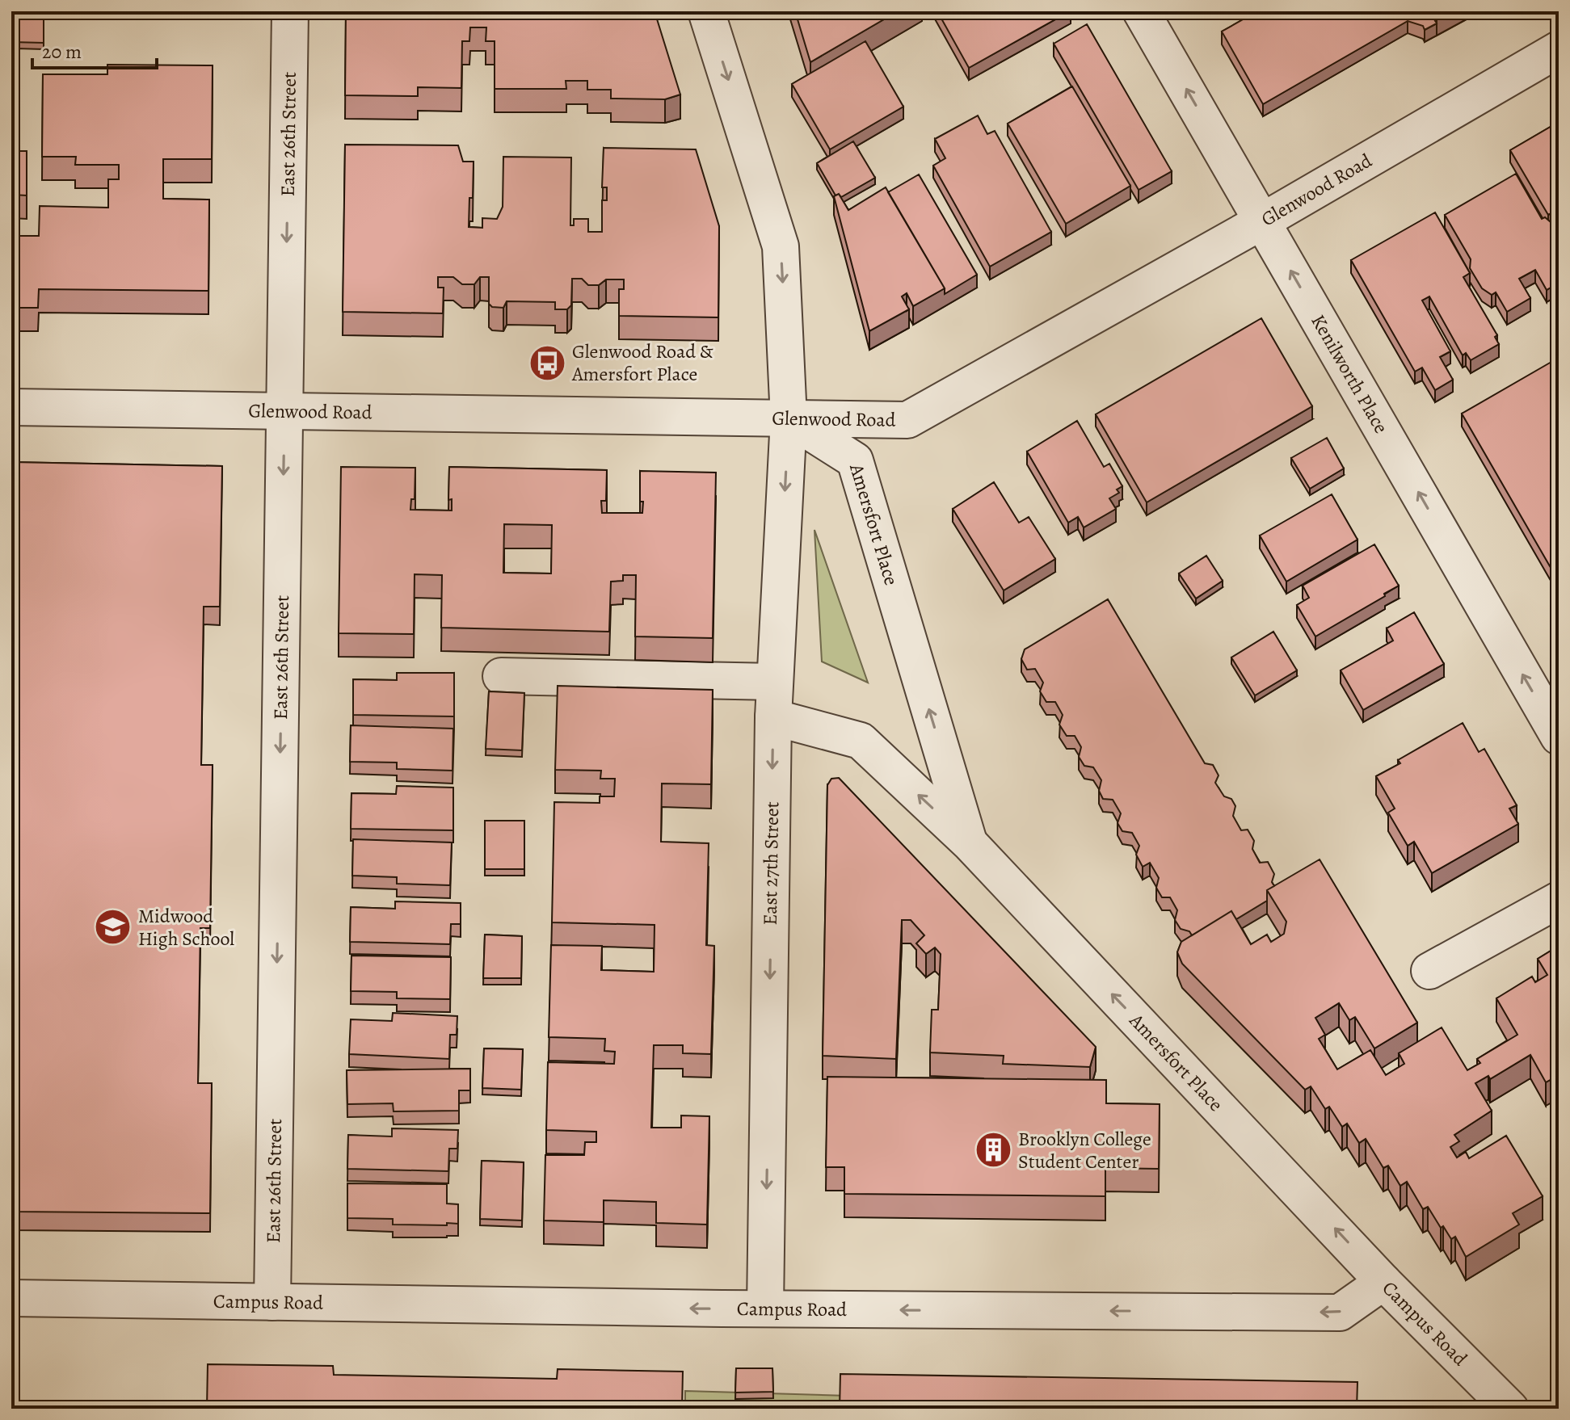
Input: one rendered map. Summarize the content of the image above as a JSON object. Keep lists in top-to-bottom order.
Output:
{
  "streets": {
    "street": [
      "East 26th Street",
      "Glenwood Road",
      "Kenilworth Place",
      "Amersfort Place",
      "East 27th Street",
      "Campus Road"
    ]
  },
  "crossings": [
    ["East 26th Street", "Glenwood Road"],
    ["East 26th Street", "Campus Road"],
    ["Glenwood Road", "Kenilworth Place"],
    ["Glenwood Road", "Amersfort Place"],
    ["Glenwood Road", "East 27th Street"],
    ["Amersfort Place", "East 27th Street"],
    ["Amersfort Place", "Campus Road"],
    ["East 27th Street", "Campus Road"]
  ],
  "one_way": [
    "East 26th Street",
    "Kenilworth Place",
    "Amersfort Place",
    "East 27th Street",
    "Campus Road"
  ],
  "places": {
    "bus stop": ["Glenwood Road & Amersfort Place"],
    "school or university": ["Midwood High School"],
    "building": ["Brooklyn College Student Center"]
  },
  "scale_bar": "20 m"
}
